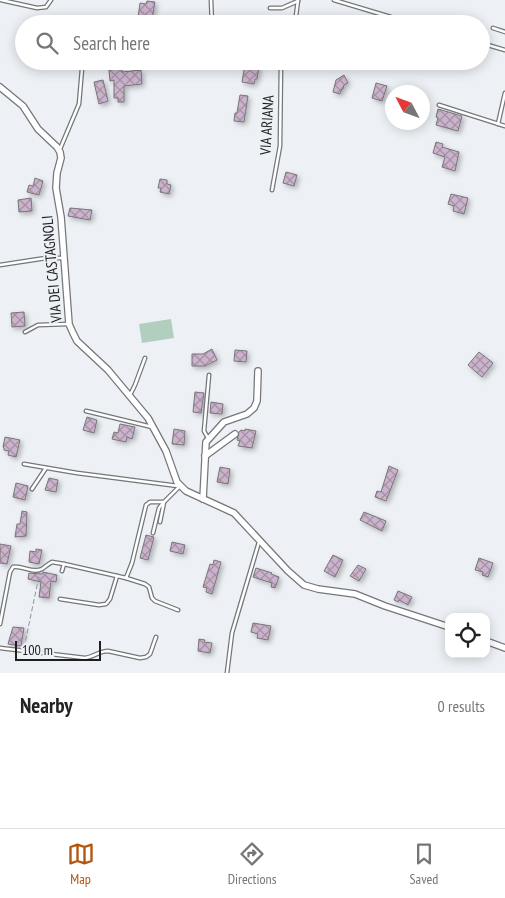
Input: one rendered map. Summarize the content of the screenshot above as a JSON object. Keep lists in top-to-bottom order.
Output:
{
  "streets": {
    "street": ["VIA DEI CASTAGNOLI"],
    "lane": ["VIA ARIANA"]
  },
  "scale_bar": "100 m",
  "north": "top left",
  "page": {
    "search": "Search here",
    "scale": "100 m",
    "heading": ["Nearby", "0 results"],
    "nav": ["Map", "Directions", "Saved"]
  }
}
